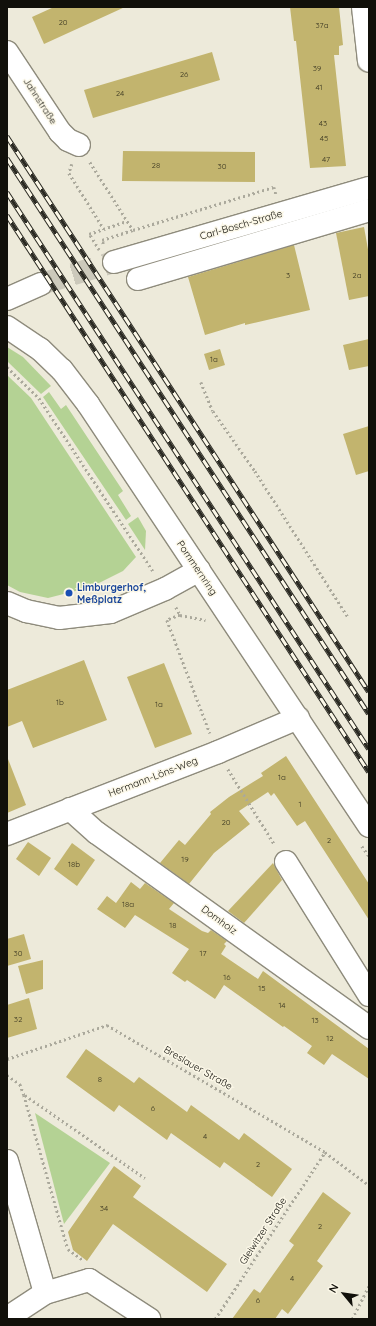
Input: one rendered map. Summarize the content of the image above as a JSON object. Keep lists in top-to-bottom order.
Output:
{
  "streets": {
    "street": [
      "Jahnstraße",
      "Carl-Bosch-Straße",
      "Pommernring",
      "Hermann-Löns-Weg",
      "Domholz"
    ],
    "path": ["Breslauer Straße", "Gleiwitzer Straße"]
  },
  "crossings": [
    ["Pommernring", "Hermann-Löns-Weg"],
    ["Hermann-Löns-Weg", "Domholz"],
    ["Breslauer Straße", "Gleiwitzer Straße"]
  ],
  "places": ["Limburgerhof, Meßplatz"],
  "house_numbers": [
    "20",
    "37a",
    "39",
    "26",
    "41",
    "24",
    "43",
    "45",
    "47",
    "28",
    "30",
    "3",
    "2a",
    "1a",
    "1b",
    "1a",
    "1a",
    "1",
    "20",
    "2",
    "19",
    "18b",
    "18a",
    "18",
    "30",
    "17",
    "16",
    "15",
    "14",
    "32",
    "13",
    "12",
    "8",
    "6",
    "4",
    "2",
    "34",
    "2",
    "4",
    "6"
  ],
  "north": "top left"
}
